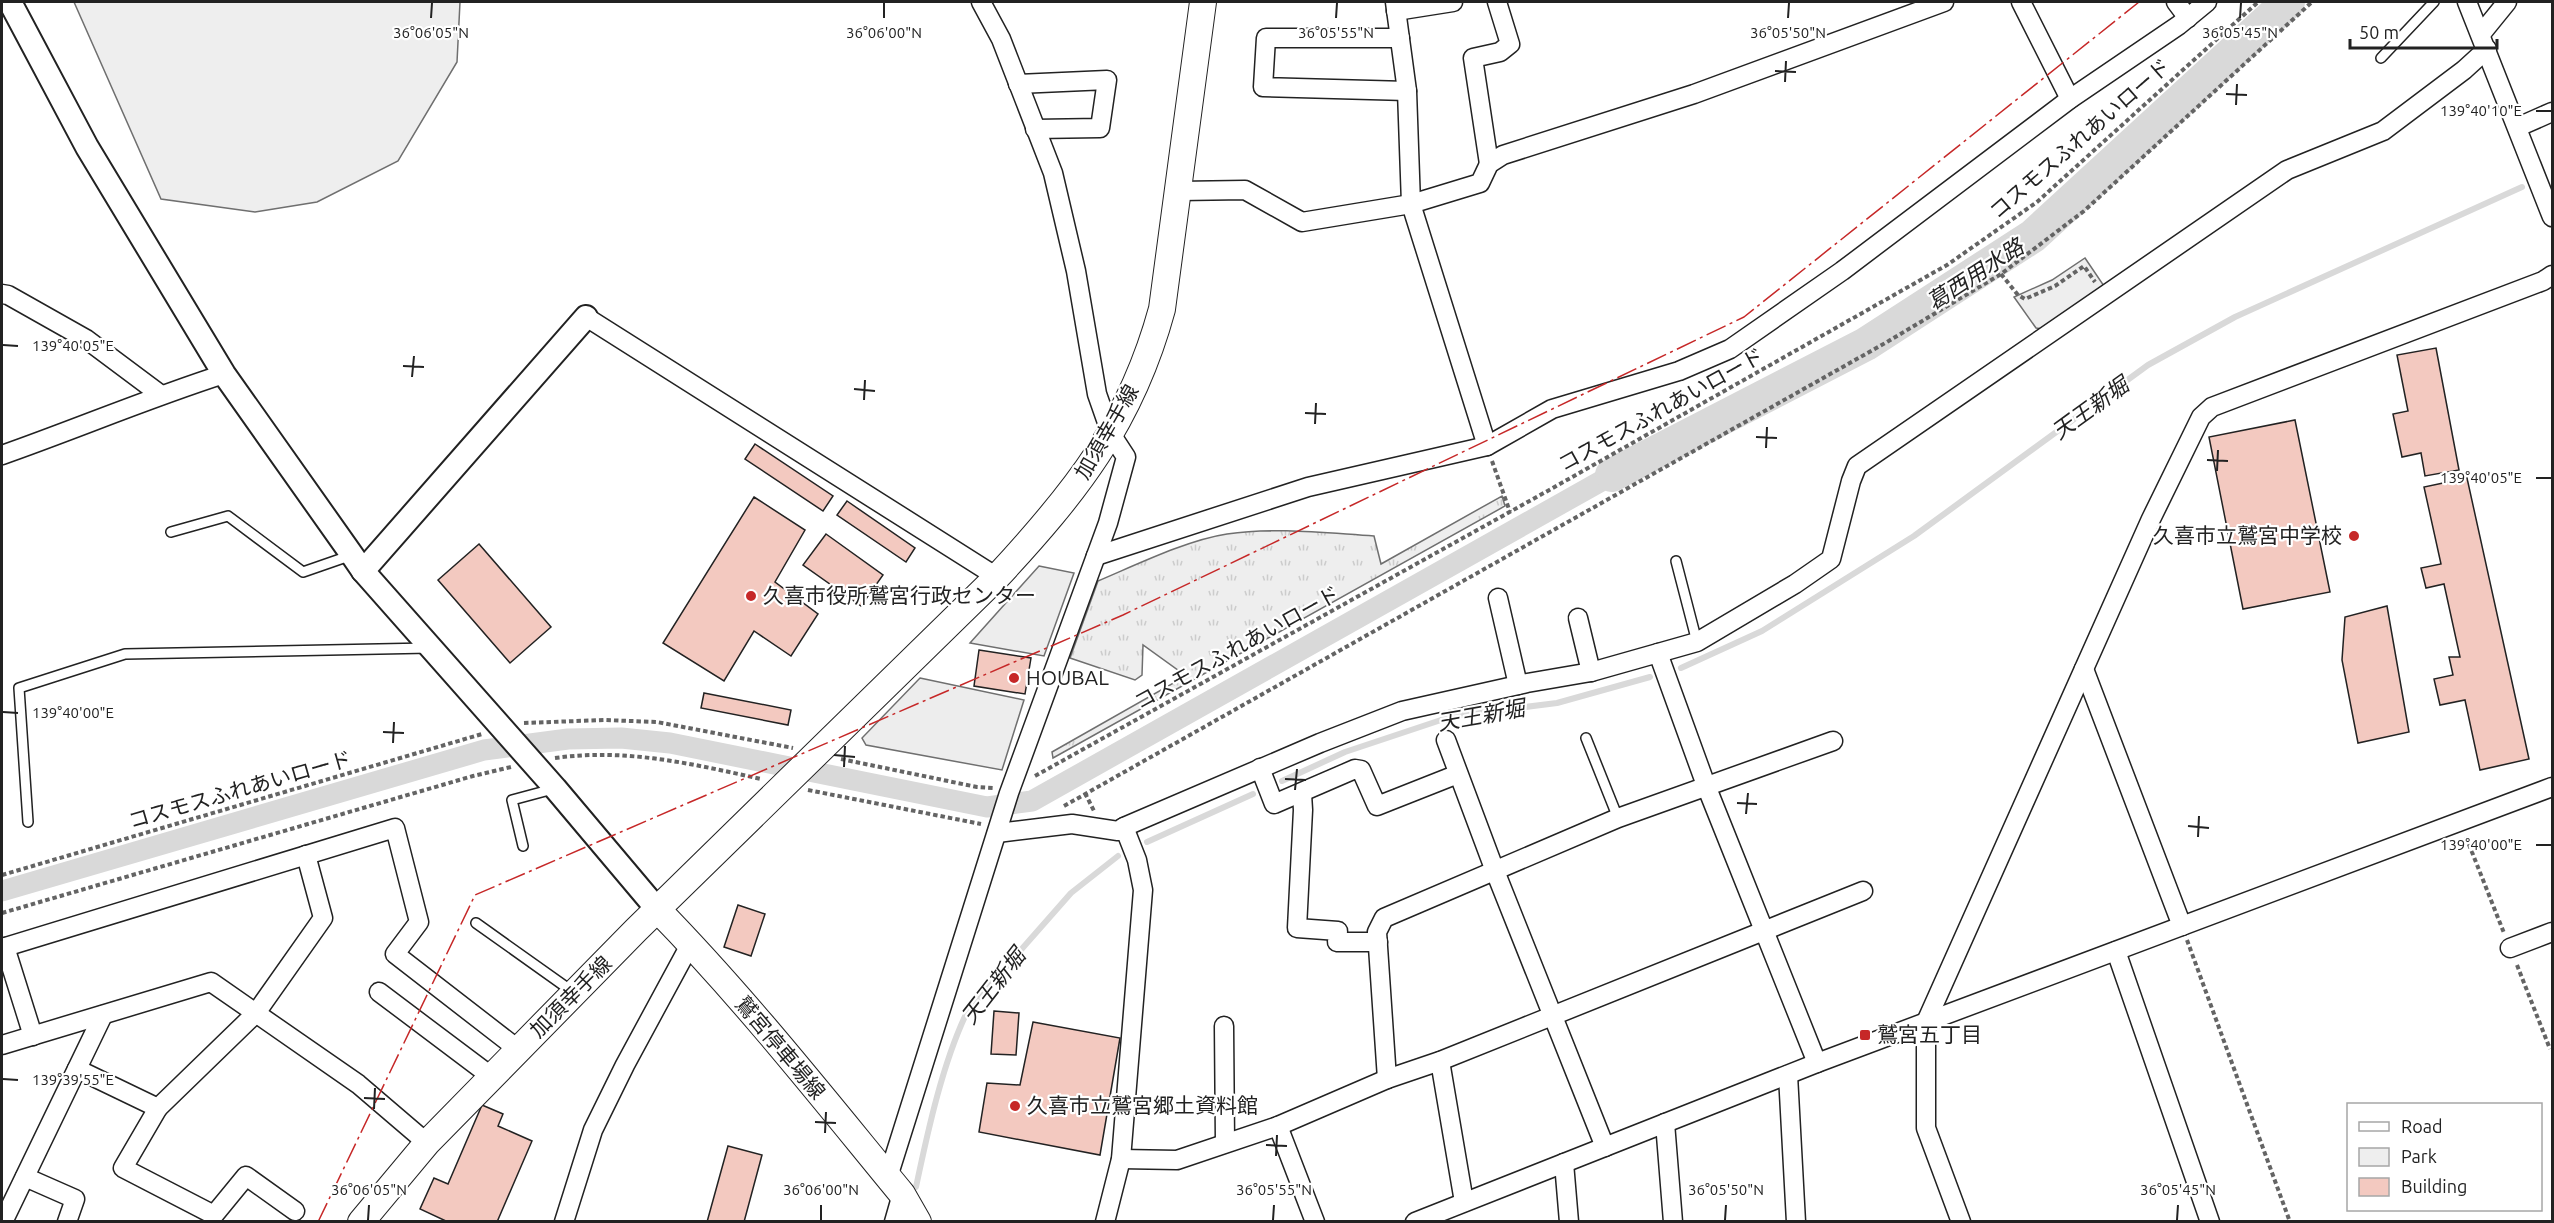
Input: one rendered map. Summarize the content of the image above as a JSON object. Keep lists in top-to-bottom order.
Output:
{
  "streets": {
    "main road": ["加須幸手線", "鷲宮停車場線"],
    "path": ["コスモスふれあいロード"]
  },
  "crossings": [
    ["コスモスふれあいロード", "加須幸手線"],
    ["加須幸手線", "鷲宮停車場線"]
  ],
  "water": ["葛西用水路", "天王新堀"],
  "places": {
    "other": [
      "久喜市立鷲宮中学校",
      "久喜市役所鷲宮行政センター",
      "HOUBAL",
      "久喜市立鷲宮郷土資料館"
    ],
    "transit": ["鷲宮五丁目"]
  },
  "legend": ["Road", "Park", "Building"],
  "scale_bar": "50 m",
  "coordinates": [
    "36°06'05\"N",
    "36°06'00\"N",
    "36°05'55\"N",
    "36°05'50\"N",
    "36°05'45\"N",
    "139°40'10\"E",
    "139°40'05\"E",
    "139°40'00\"E",
    "139°39'55\"E"
  ]
}
